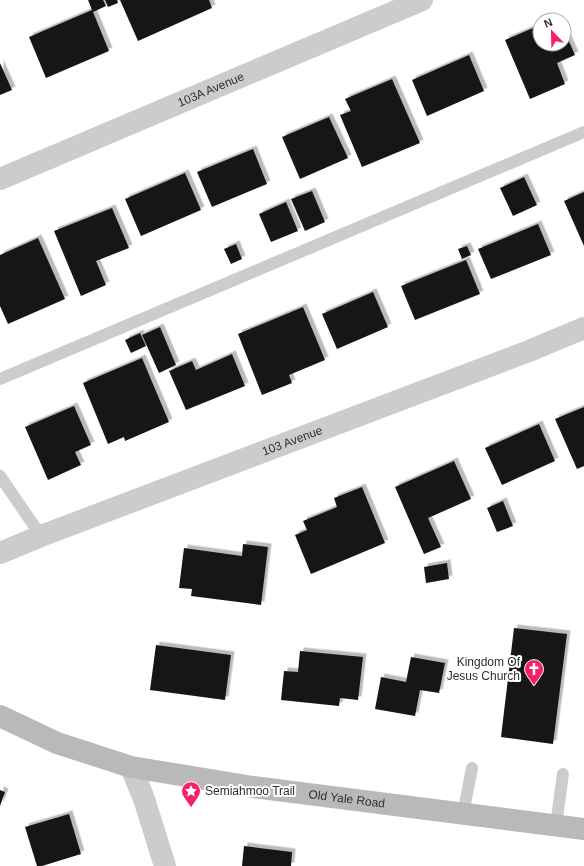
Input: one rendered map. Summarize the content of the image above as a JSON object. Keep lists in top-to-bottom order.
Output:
{
  "streets": {
    "main road": ["Old Yale Road"],
    "street": ["103A Avenue", "103 Avenue"]
  },
  "places": {
    "church": ["Kingdom Of Jesus Church"],
    "place": ["Semiahmoo Trail"]
  },
  "north": "top left"
}
